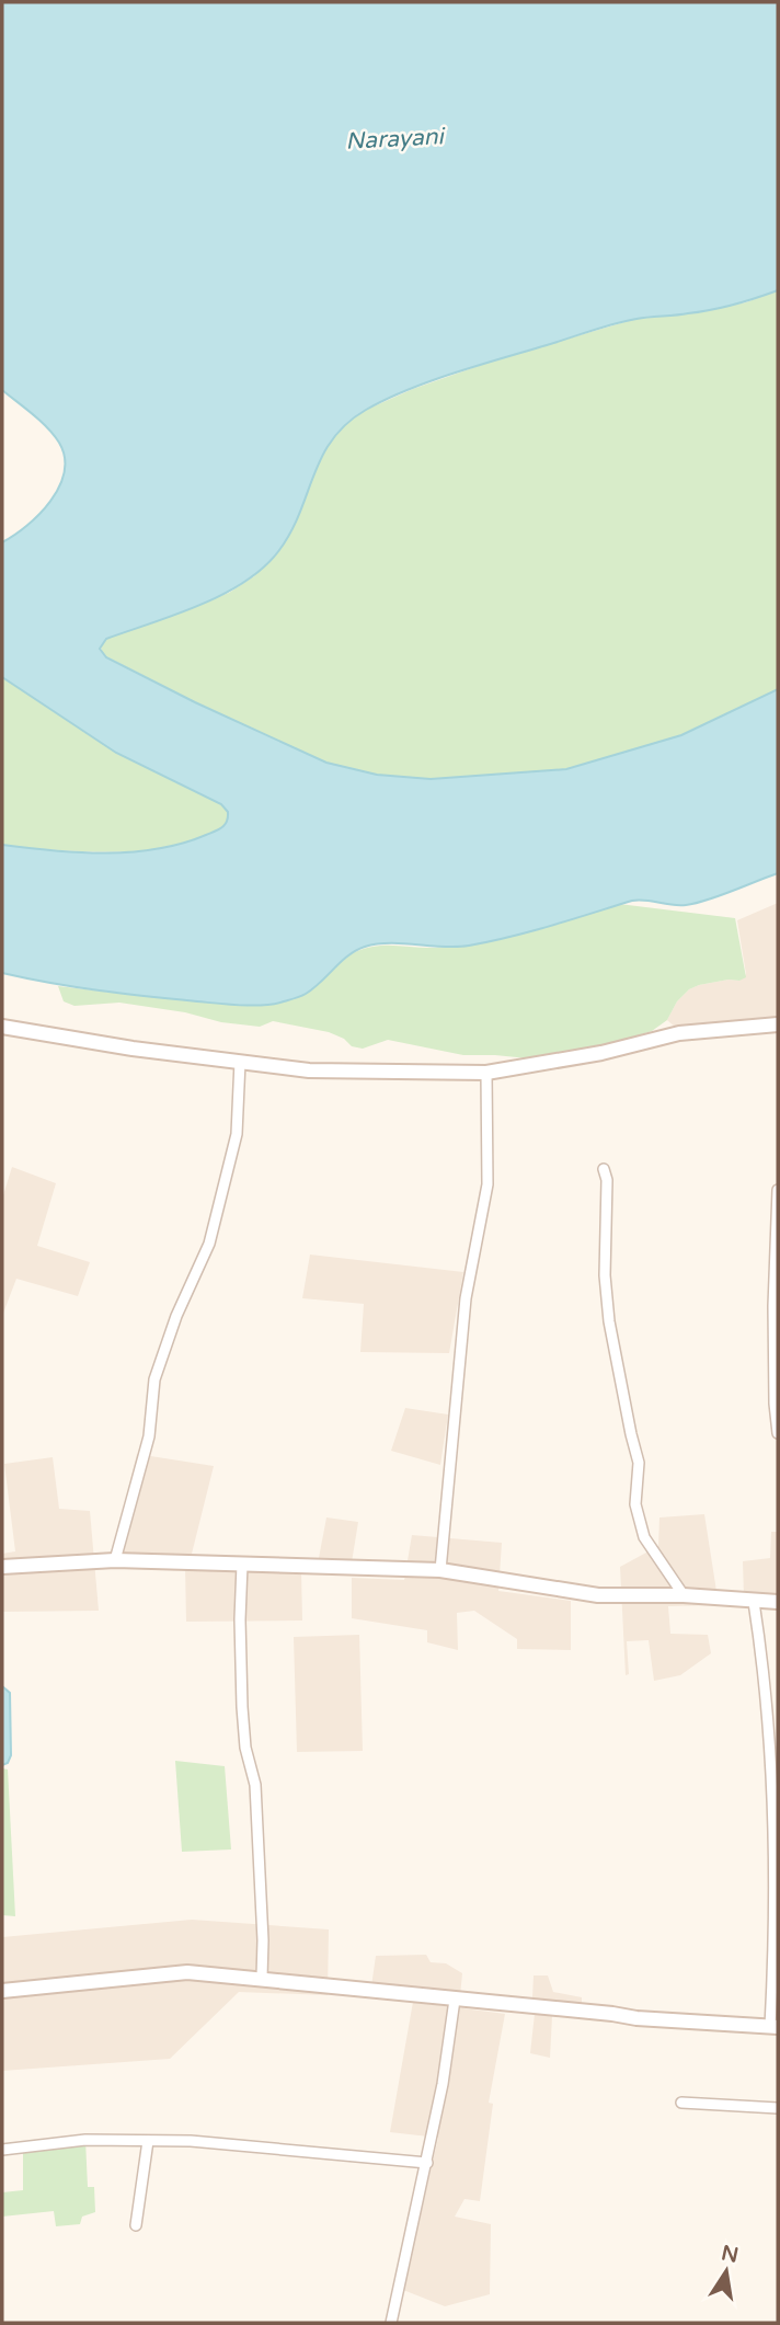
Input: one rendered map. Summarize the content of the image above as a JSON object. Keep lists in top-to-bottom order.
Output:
{
  "water": ["Narayani"],
  "north": "top"
}
